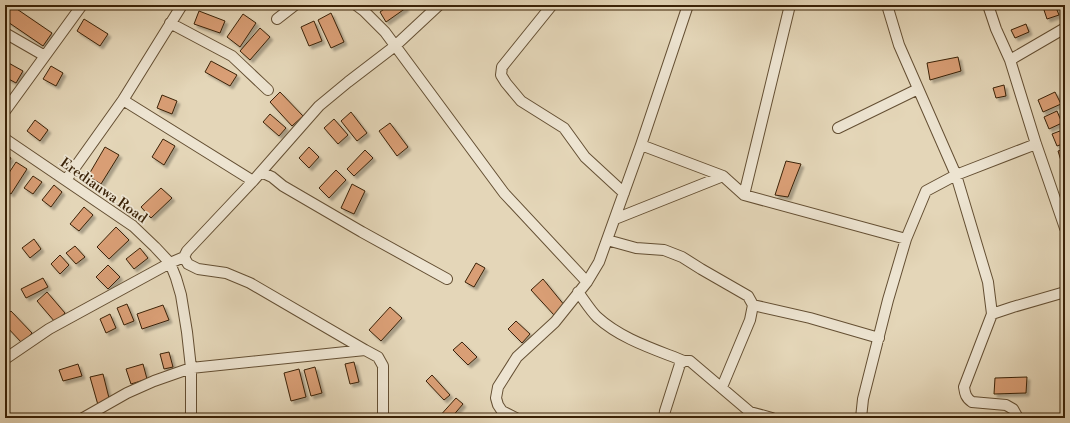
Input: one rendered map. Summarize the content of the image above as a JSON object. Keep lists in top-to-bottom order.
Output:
{
  "streets": {
    "street": ["Erediauwa Road"]
  }
}
